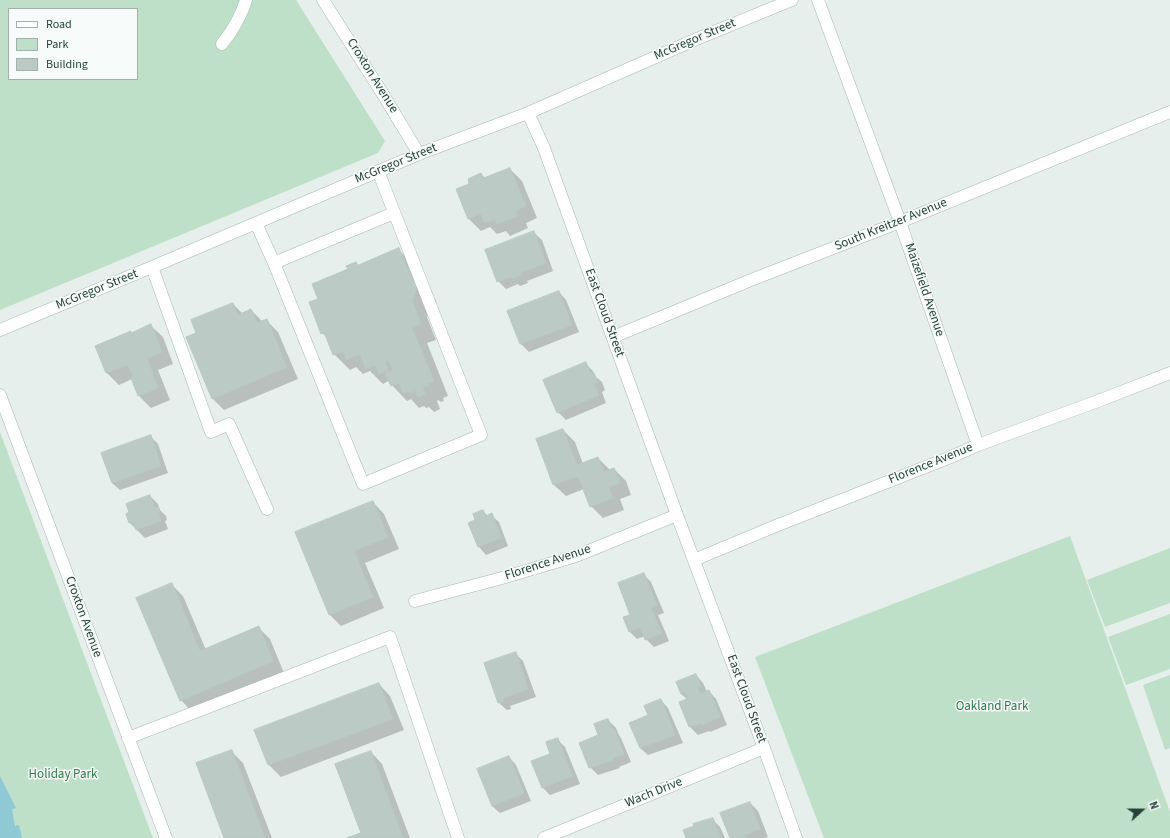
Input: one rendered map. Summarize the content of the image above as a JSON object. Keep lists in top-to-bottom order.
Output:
{
  "streets": {
    "street": [
      "McGregor Street",
      "Croxton Avenue",
      "South Kreitzer Avenue",
      "Maizefield Avenue",
      "East Cloud Street",
      "Florence Avenue",
      "Wach Drive"
    ]
  },
  "crossings": [
    ["McGregor Street", "Croxton Avenue"],
    ["McGregor Street", "East Cloud Street"],
    ["South Kreitzer Avenue", "Maizefield Avenue"],
    ["South Kreitzer Avenue", "East Cloud Street"],
    ["Maizefield Avenue", "Florence Avenue"],
    ["East Cloud Street", "Florence Avenue"],
    ["East Cloud Street", "Wach Drive"]
  ],
  "parks": ["Oakland Park", "Holiday Park"],
  "legend": ["Road", "Park", "Building"],
  "north": "right"
}
